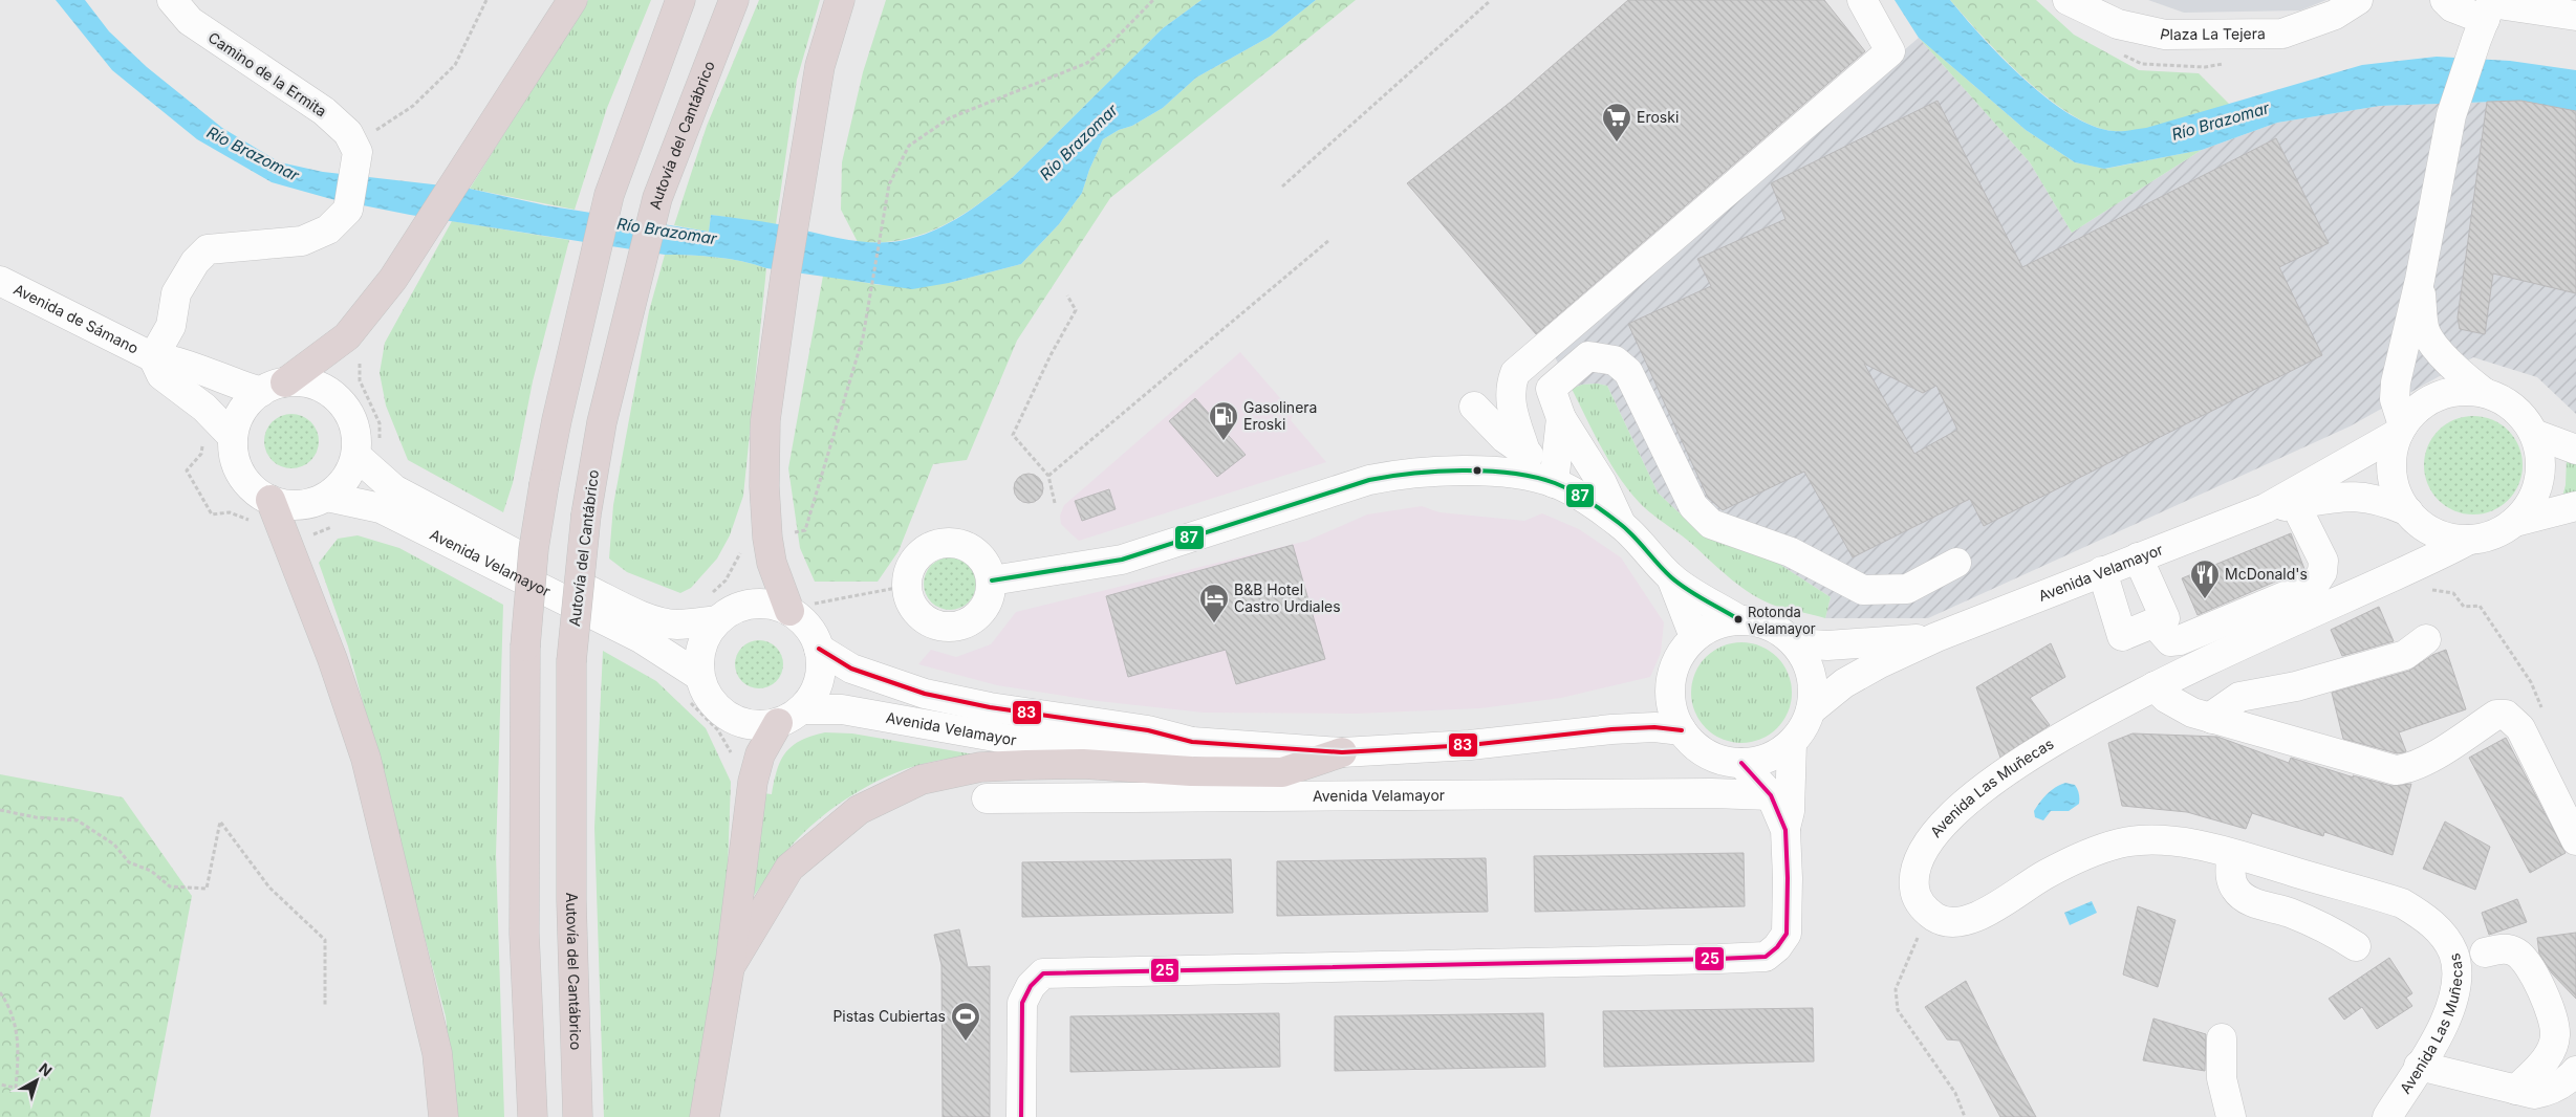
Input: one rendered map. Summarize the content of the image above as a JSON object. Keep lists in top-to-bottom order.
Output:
{
  "streets": {
    "highway": ["Autovía del Cantábrico"],
    "street": [
      "Plaza La Tejera",
      "Camino de la Ermita",
      "Avenida de Sámano",
      "Avenida Velamayor",
      "Avenida Las Muñecas"
    ]
  },
  "crossings": [
    ["Avenida de Sámano", "Avenida Velamayor"]
  ],
  "water": ["Río Brazomar"],
  "places": {
    "supermarket": ["Eroski"],
    "fuel station": ["Gasolinera Eroski"],
    "restaurant": ["McDonald's"],
    "other": ["Rotonda Velamayor"],
    "hotel": ["B&B Hotel Castro Urdiales"],
    "sports": ["Pistas Cubiertas"]
  },
  "lines": ["transit line 87", "transit line 83", "transit line 25"],
  "north": "top right"
}
